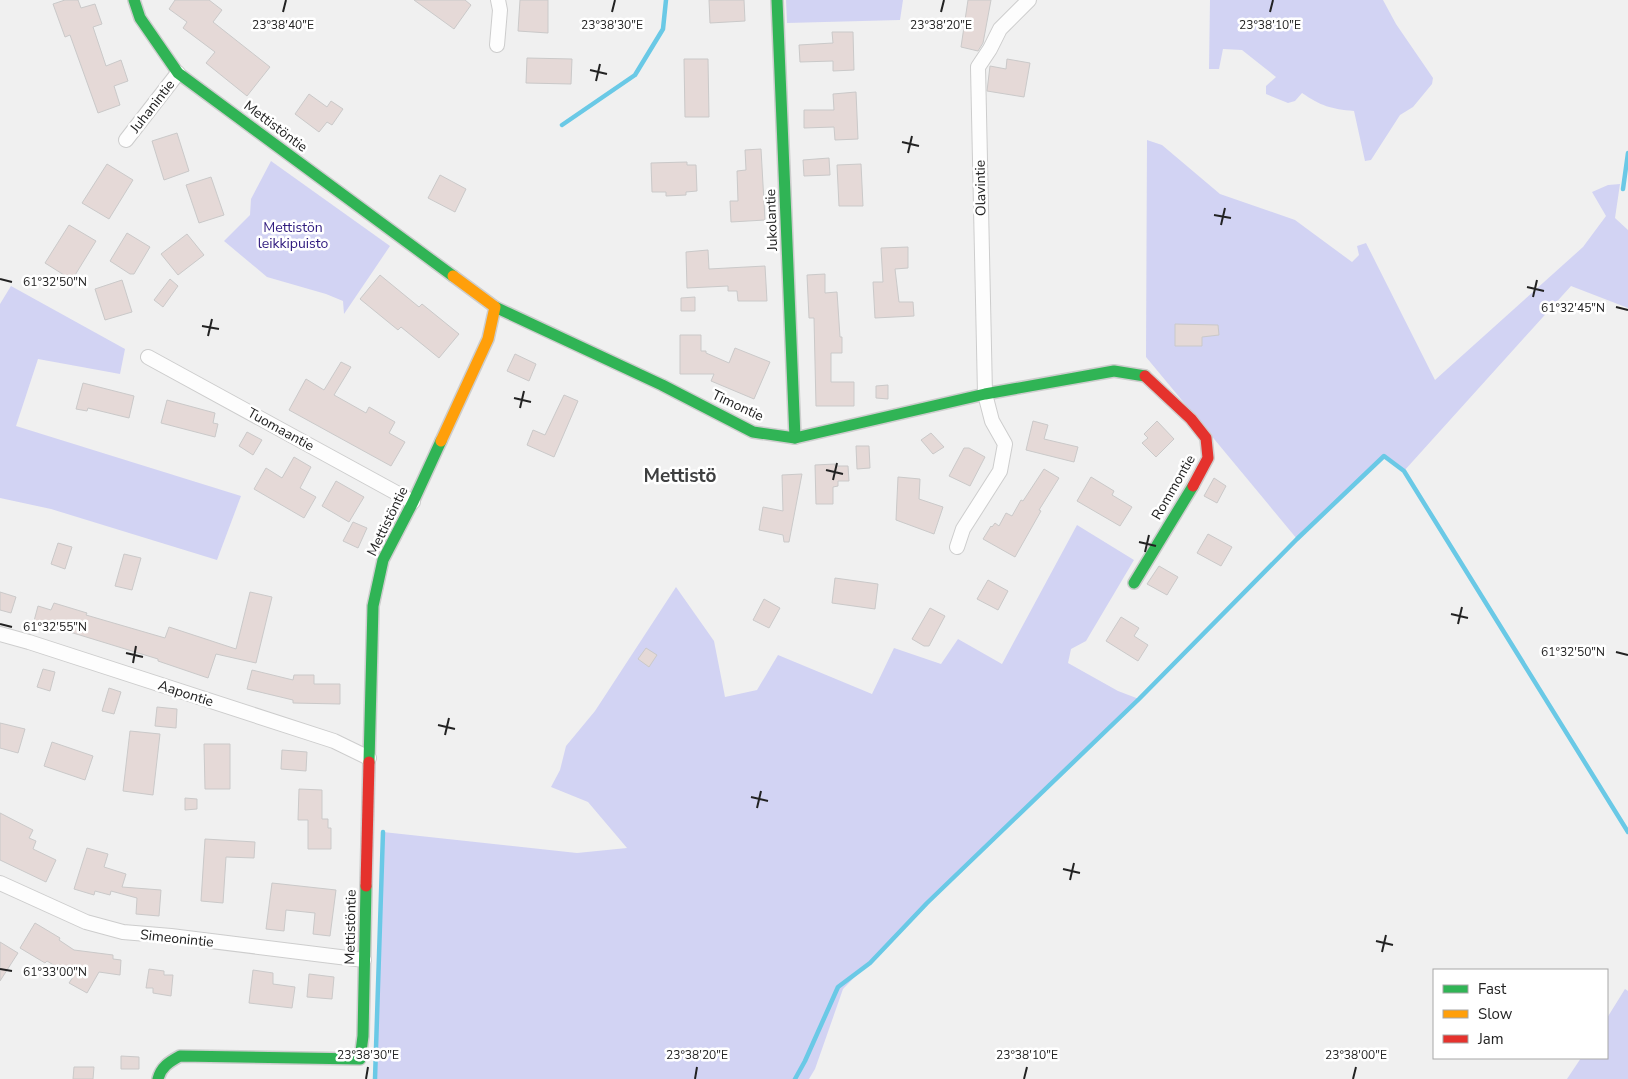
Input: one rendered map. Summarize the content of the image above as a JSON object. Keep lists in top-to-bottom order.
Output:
{
  "streets": {
    "street": [
      "Juhanintie",
      "Mettistöntie",
      "Olavintie",
      "Jukolantie",
      "Timontie",
      "Tuomaantie",
      "Rommontie",
      "Aapontie",
      "Simeonintie"
    ]
  },
  "crossings": [
    ["Juhanintie", "Mettistöntie"],
    ["Mettistöntie", "Timontie"],
    ["Mettistöntie", "Tuomaantie"],
    ["Mettistöntie", "Aapontie"],
    ["Mettistöntie", "Simeonintie"],
    ["Olavintie", "Timontie"],
    ["Olavintie", "Rommontie"],
    ["Jukolantie", "Timontie"],
    ["Timontie", "Rommontie"]
  ],
  "districts": ["Mettistö"],
  "parks": ["Mettistön leikkipuisto"],
  "legend": ["Fast", "Slow", "Jam"],
  "coordinates": [
    "23°38'40\"E",
    "23°38'30\"E",
    "23°38'20\"E",
    "23°38'10\"E",
    "61°32'50\"N",
    "61°32'45\"N",
    "61°32'55\"N",
    "61°33'00\"N",
    "23°38'00\"E"
  ]
}
